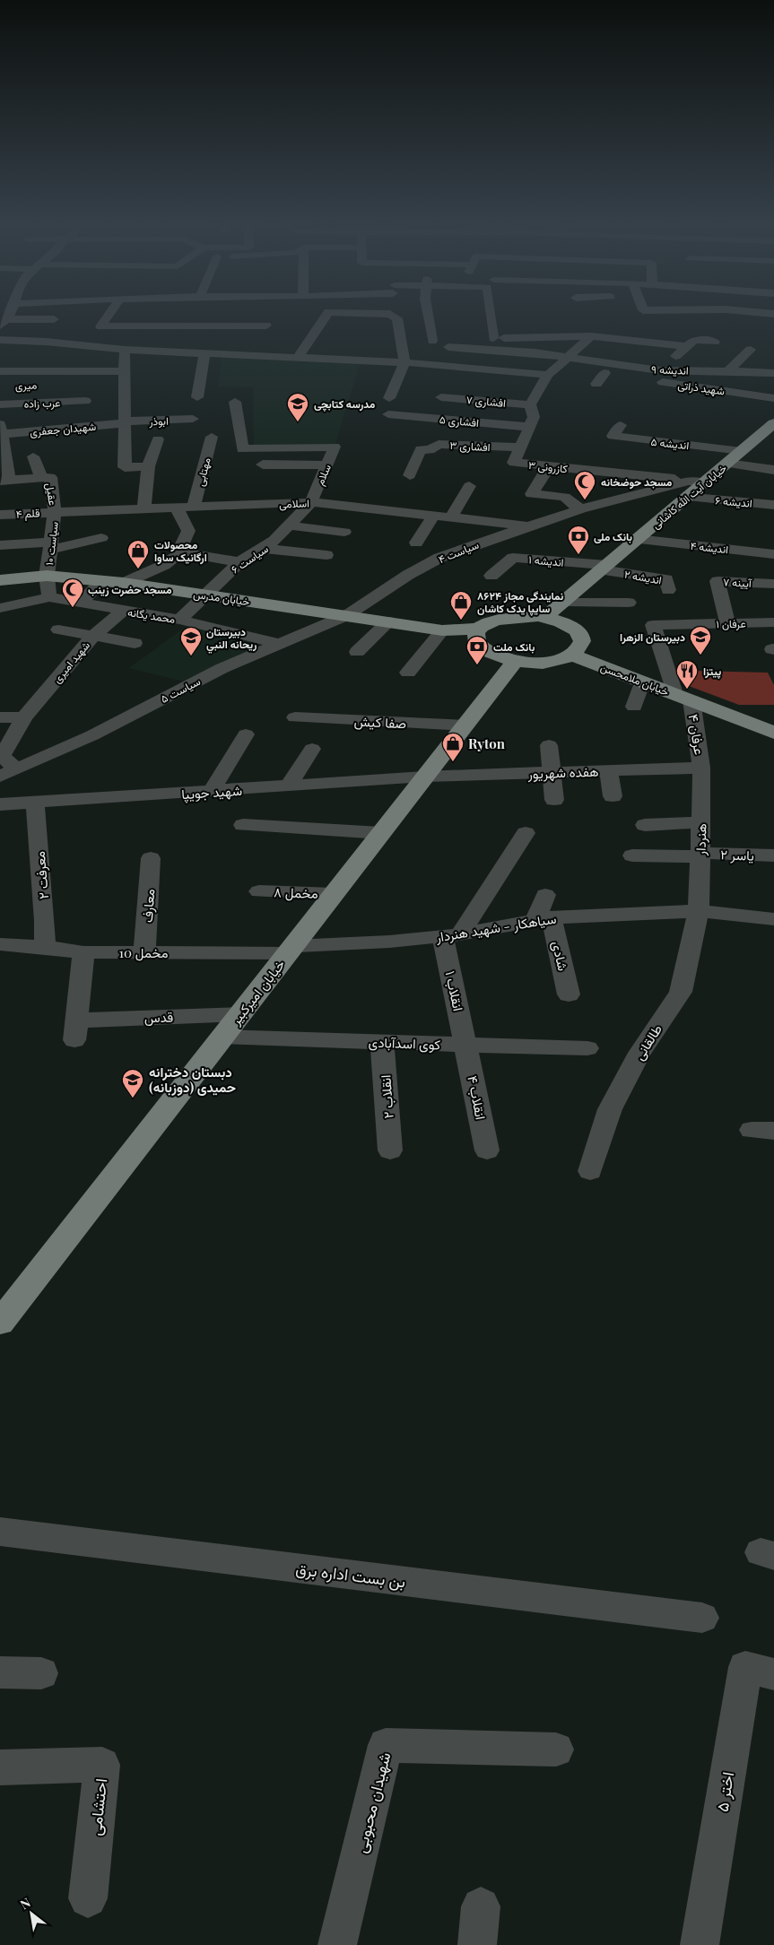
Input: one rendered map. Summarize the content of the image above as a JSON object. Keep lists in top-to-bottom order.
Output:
{
  "streets": {
    "main road": [
      "خیابان آیت الله کاشانی",
      "خیابان مدرس",
      "خیابان ملامحسن",
      "خیابان امیرکبیر"
    ],
    "street": [
      "اندیشه ۹",
      "شهید ذراتی",
      "افشاری ۷",
      "عرب زاده",
      "ابوذر",
      "افشاری ۵",
      "شهیدان جعفری",
      "اندیشه ۵",
      "افشاری ۳",
      "کازرونی ۳",
      "مهتابی",
      "سلام",
      "عقیل",
      "اندیشه ۶",
      "اسلامی",
      "قلم ۴",
      "سیاست ۱۰",
      "اندیشه ۴",
      "سیاست ۴",
      "سیاست ۶",
      "اندیشه ۱",
      "اندیشه ۲",
      "آیینه ۷",
      "محمد یگانه",
      "عرفان ۱",
      "شهید امیری",
      "سیاست ۵",
      "صفا کیش",
      "عرفان ۴",
      "هفده شهریور",
      "شهید جویپا",
      "هنردار",
      "یاسر ۲",
      "معرفت ۲",
      "مخمل ۸",
      "معارف",
      "سیاهکار - شهید هنردار",
      "مخمل 10",
      "شادی",
      "انقلاب ۱",
      "قدس",
      "طالقانی",
      "کوی اسدآبادی",
      "انقلاب ۲",
      "انقلاب ۴",
      "بن بست اداره برق",
      "اختر ۵",
      "شهیدان محبوبی",
      "احتشامی"
    ]
  },
  "crossings": [
    ["ابوذر", "شهیدان جعفری"],
    ["اندیشه ۵", "خیابان آیت الله کاشانی"],
    ["افشاری ۳", "کازرونی ۳"],
    ["کازرونی ۳", "خیابان آیت الله کاشانی"],
    ["مهتابی", "اسلامی"],
    ["سلام", "اسلامی"],
    ["سلام", "سیاست ۶"],
    ["عقیل", "اسلامی"],
    ["عقیل", "قلم ۴"],
    ["عقیل", "سیاست ۱۰"],
    ["خیابان آیت الله کاشانی", "اندیشه ۶"],
    ["خیابان آیت الله کاشانی", "اندیشه ۴"],
    ["خیابان آیت الله کاشانی", "اندیشه ۱"],
    ["خیابان آیت الله کاشانی", "اندیشه ۲"],
    ["اسلامی", "قلم ۴"],
    ["اسلامی", "سیاست ۱۰"],
    ["اسلامی", "سیاست ۴"],
    ["اسلامی", "سیاست ۶"],
    ["قلم ۴", "سیاست ۱۰"],
    ["سیاست ۱۰", "خیابان مدرس"],
    ["سیاست ۱۰", "محمد یگانه"],
    ["سیاست ۴", "خیابان مدرس"],
    ["سیاست ۴", "سیاست ۵"],
    ["سیاست ۶", "خیابان مدرس"],
    ["سیاست ۶", "محمد یگانه"],
    ["اندیشه ۱", "اندیشه ۲"],
    ["آیینه ۷", "عرفان ۱"],
    ["خیابان مدرس", "خیابان ملامحسن"],
    ["خیابان مدرس", "سیاست ۵"],
    ["خیابان مدرس", "خیابان امیرکبیر"],
    ["محمد یگانه", "شهید امیری"],
    ["محمد یگانه", "سیاست ۵"],
    ["عرفان ۱", "خیابان ملامحسن"],
    ["عرفان ۱", "عرفان ۴"],
    ["شهید امیری", "سیاست ۵"],
    ["خیابان ملامحسن", "عرفان ۴"],
    ["صفا کیش", "خیابان امیرکبیر"],
    ["عرفان ۴", "هفده شهریور"],
    ["عرفان ۴", "هنردار"],
    ["هفده شهریور", "شهید جویپا"],
    ["هفده شهریور", "هنردار"],
    ["هفده شهریور", "خیابان امیرکبیر"],
    ["شهید جویپا", "معرفت ۲"],
    ["شهید جویپا", "خیابان امیرکبیر"],
    ["هنردار", "یاسر ۲"],
    ["هنردار", "سیاهکار - شهید هنردار"],
    ["هنردار", "طالقانی"],
    ["معرفت ۲", "مخمل 10"],
    ["مخمل ۸", "خیابان امیرکبیر"],
    ["معارف", "مخمل 10"],
    ["سیاهکار - شهید هنردار", "مخمل 10"],
    ["سیاهکار - شهید هنردار", "شادی"],
    ["سیاهکار - شهید هنردار", "انقلاب ۱"],
    ["سیاهکار - شهید هنردار", "خیابان امیرکبیر"],
    ["سیاهکار - شهید هنردار", "طالقانی"],
    ["مخمل 10", "خیابان امیرکبیر"],
    ["مخمل 10", "قدس"],
    ["انقلاب ۱", "کوی اسدآبادی"],
    ["انقلاب ۱", "انقلاب ۴"],
    ["خیابان امیرکبیر", "قدس"],
    ["خیابان امیرکبیر", "کوی اسدآبادی"],
    ["کوی اسدآبادی", "انقلاب ۲"],
    ["کوی اسدآبادی", "انقلاب ۴"]
  ],
  "places": {
    "school or university": [
      "مدرسه کتابچی",
      "دبیرستان الزهرا",
      "دبيرستان ريحانه النبي",
      "دبستان دخترانه حمیدی (دوزبانه)"
    ],
    "mosque": ["مسجد حوضخانه", "مسجد حضرت زینب"],
    "bank": ["بانک ملی", "بانک ملت"],
    "shop": ["محصولات ارگانیک ساوا", "نمایندگی مجاز ۸۶۲۴ سایپا یدک کاشان", "Ryton"],
    "restaurant": ["پیتزا"]
  },
  "north": "top left"
}
